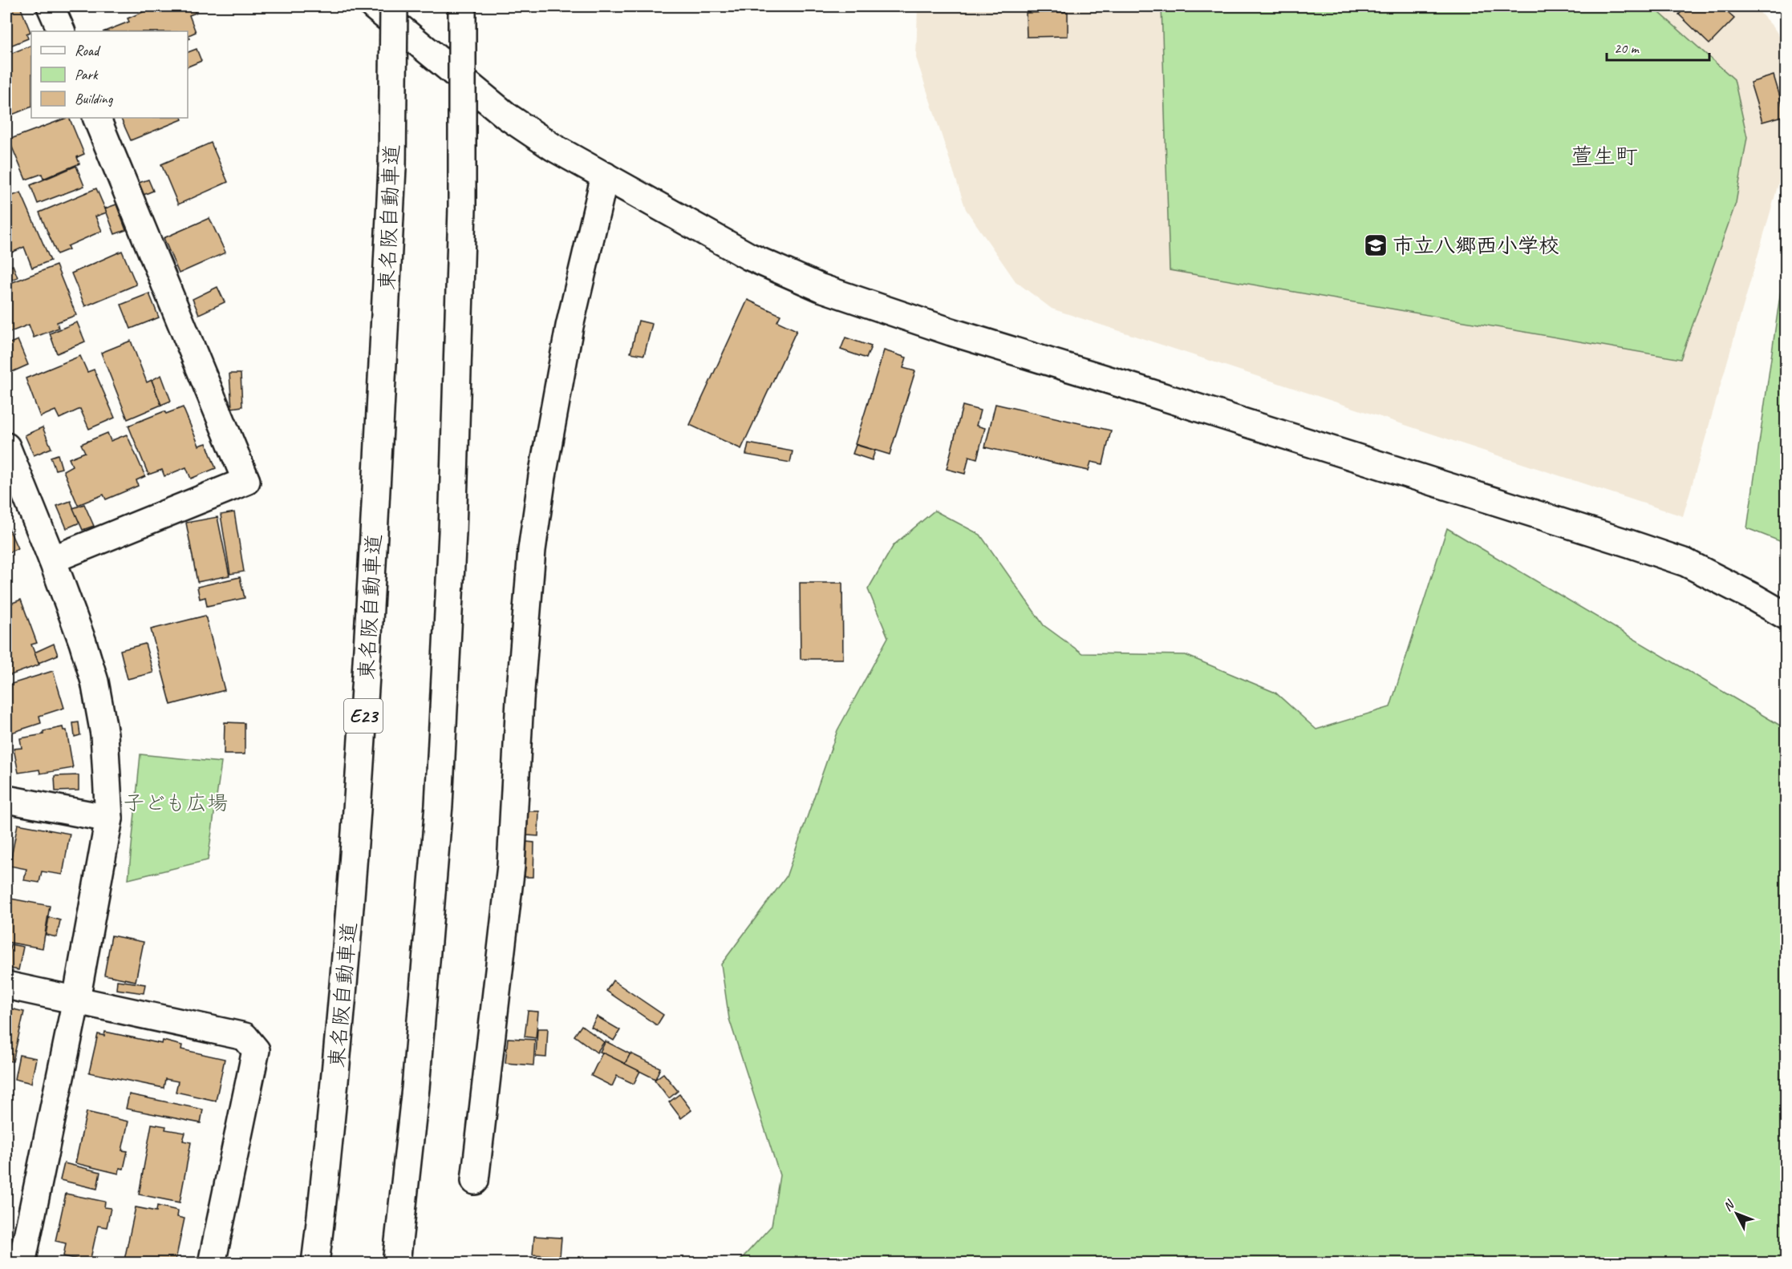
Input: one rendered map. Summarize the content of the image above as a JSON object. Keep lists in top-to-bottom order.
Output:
{
  "streets": {
    "main road": ["東名阪自動車道", "E23"]
  },
  "districts": ["萱生町"],
  "parks": ["子ども広場"],
  "places": {
    "school or university": ["市立八郷西小学校"]
  },
  "legend": ["Road", "Park", "Building"],
  "scale_bar": "20 m",
  "north": "top left"
}
